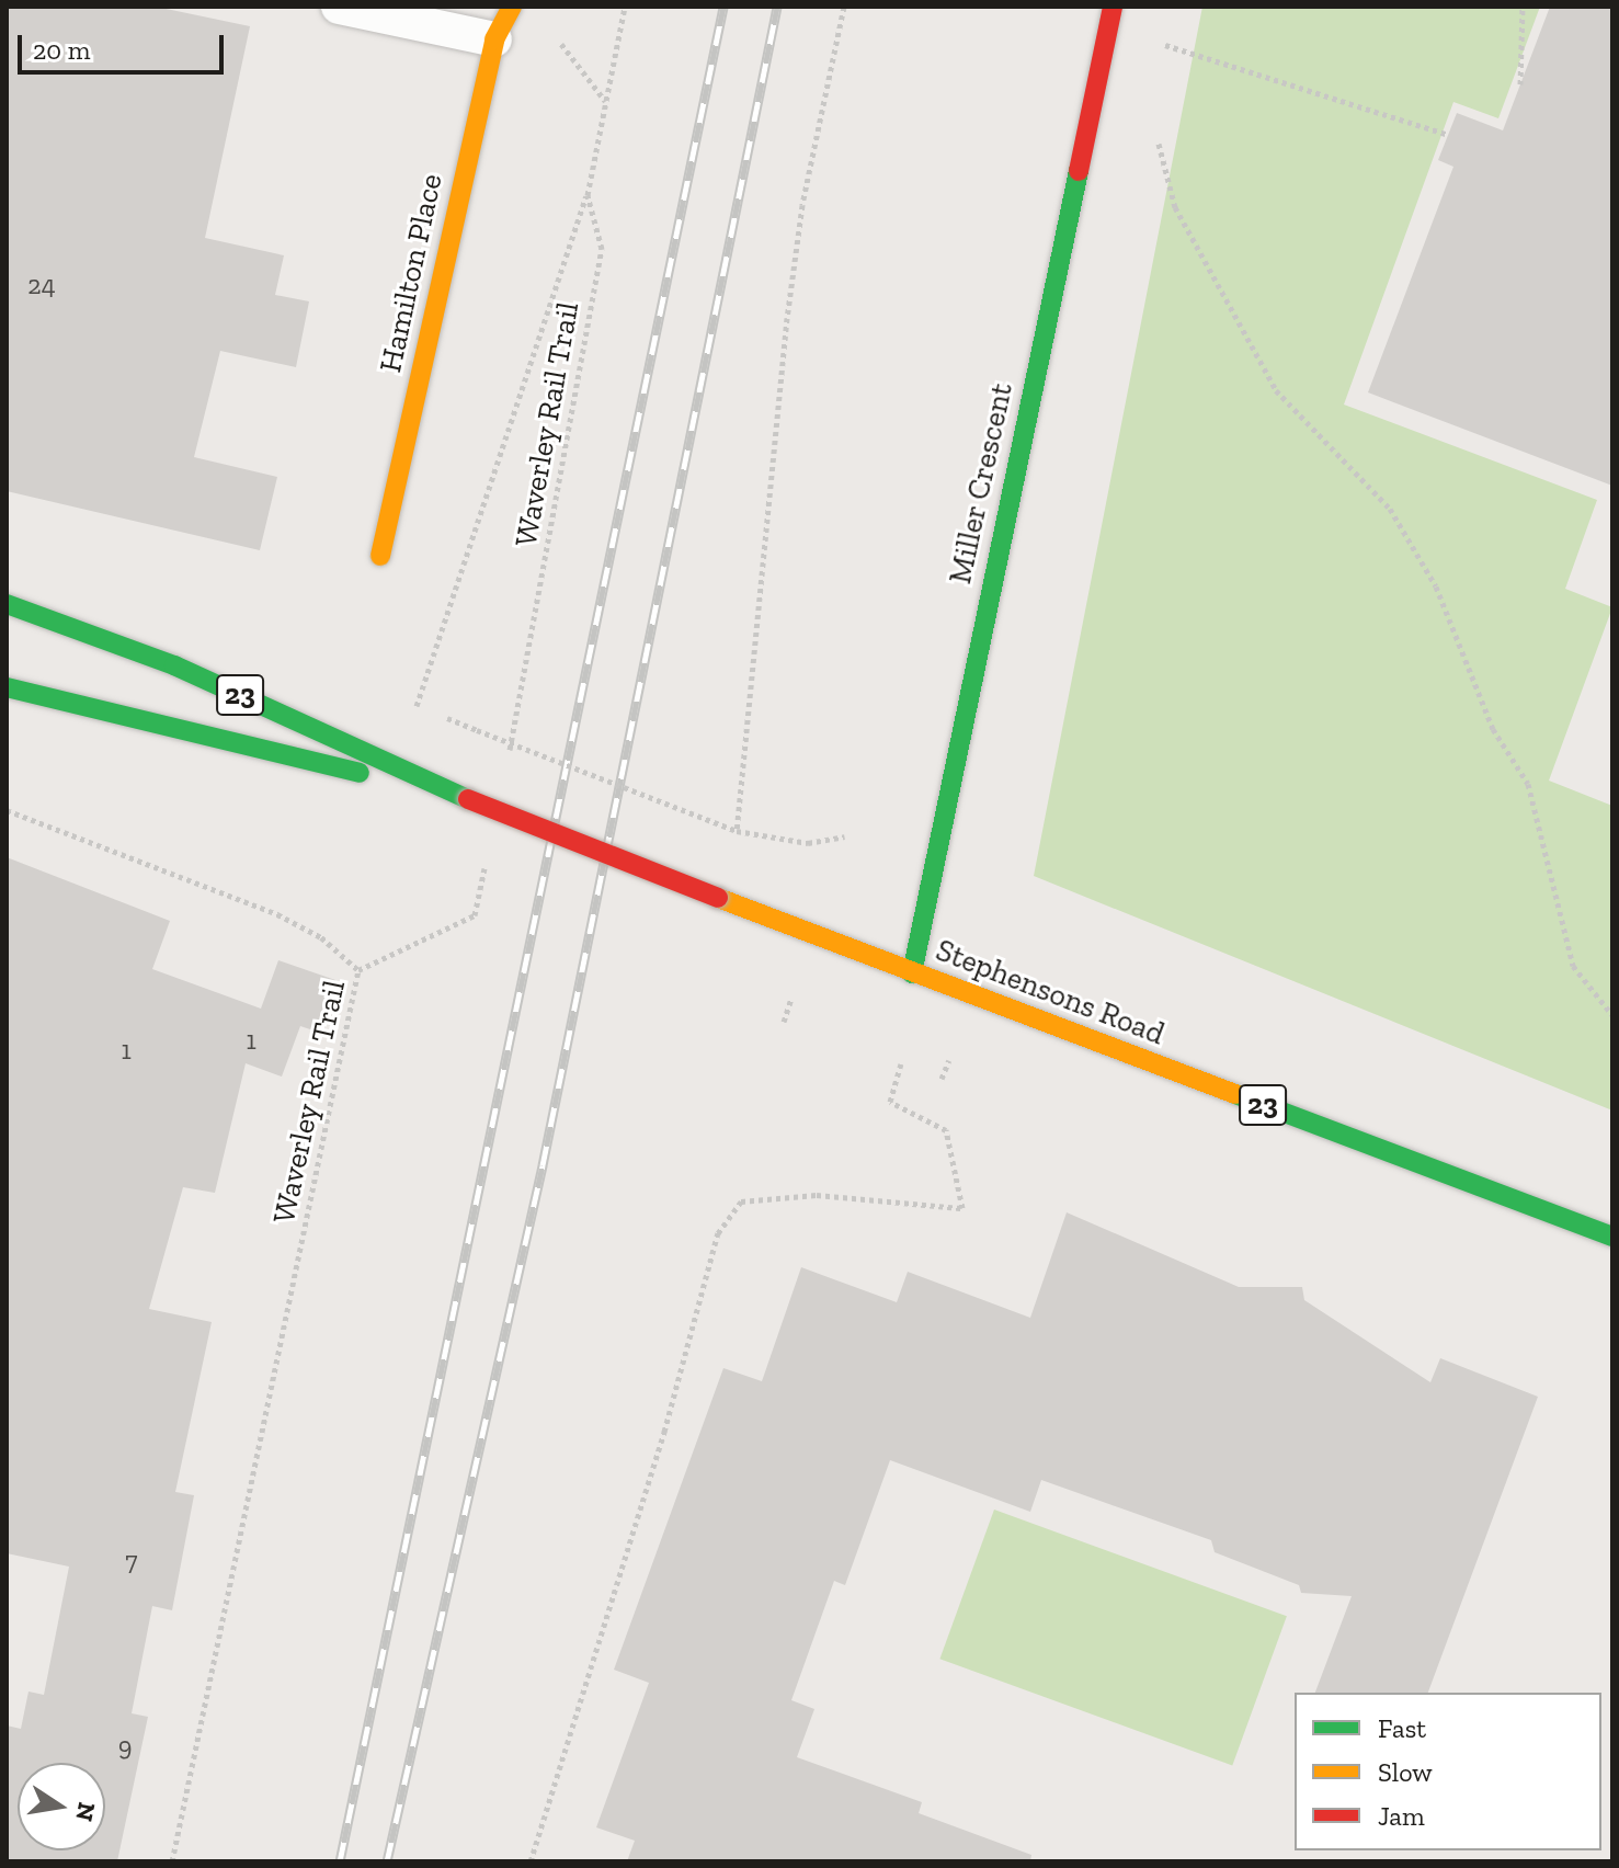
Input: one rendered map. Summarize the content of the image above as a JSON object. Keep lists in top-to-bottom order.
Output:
{
  "streets": {
    "main road": [
      "Hamilton Place",
      "Miller Crescent",
      "23",
      "Stephensons Road"
    ],
    "path": ["Waverley Rail Trail"]
  },
  "crossings": [
    ["Miller Crescent", "Stephensons Road"]
  ],
  "house_numbers": [
    "24",
    "1",
    "1",
    "7",
    "9"
  ],
  "legend": ["Fast", "Slow", "Jam"],
  "scale_bar": "20 m",
  "north": "right"
}
